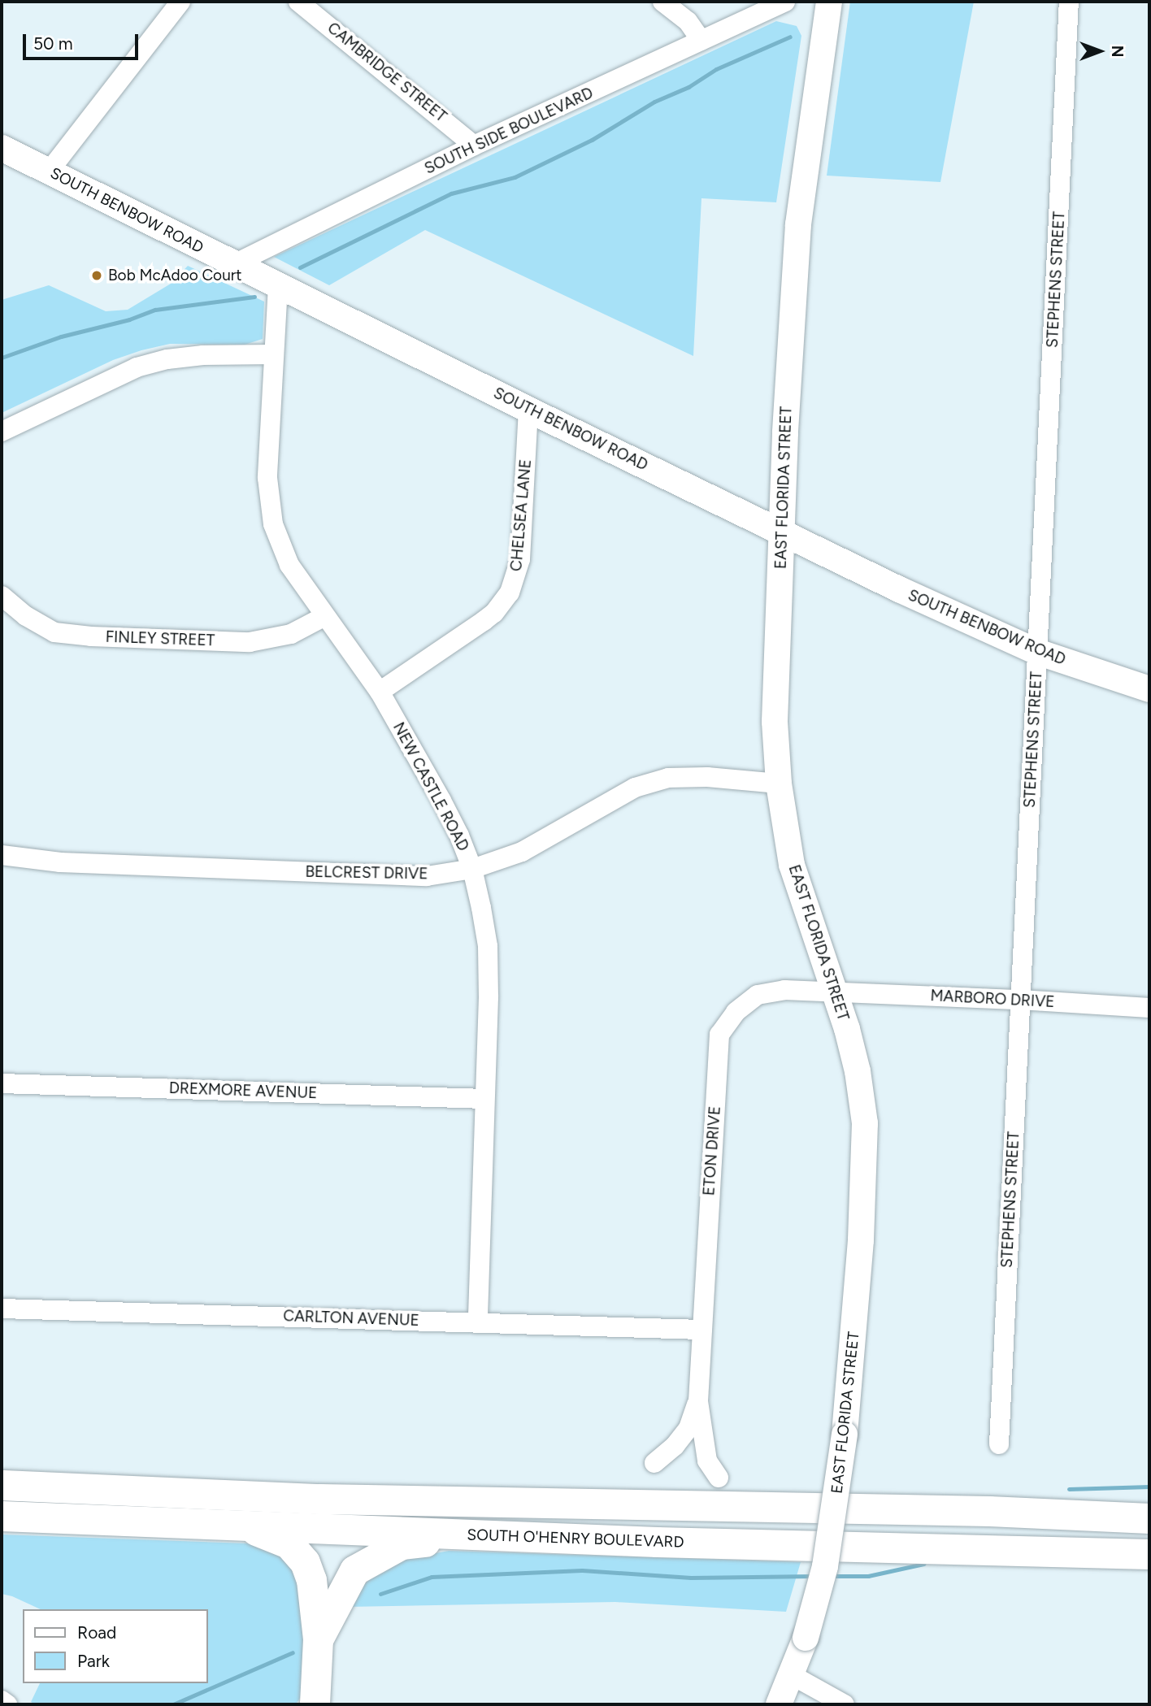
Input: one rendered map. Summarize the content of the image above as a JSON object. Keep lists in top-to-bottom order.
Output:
{
  "streets": {
    "highway": ["SOUTH O'HENRY BOULEVARD"],
    "main road": ["SOUTH BENBOW ROAD", "EAST FLORIDA STREET"],
    "street": [
      "CAMBRIDGE STREET",
      "SOUTH SIDE BOULEVARD",
      "STEPHENS STREET",
      "CHELSEA LANE",
      "FINLEY STREET",
      "NEW CASTLE ROAD",
      "BELCREST DRIVE",
      "MARBORO DRIVE",
      "DREXMORE AVENUE",
      "ETON DRIVE",
      "CARLTON AVENUE"
    ]
  },
  "crossings": [
    ["CAMBRIDGE STREET", "SOUTH SIDE BOULEVARD"],
    ["SOUTH SIDE BOULEVARD", "SOUTH BENBOW ROAD"],
    ["SOUTH BENBOW ROAD", "STEPHENS STREET"],
    ["SOUTH BENBOW ROAD", "EAST FLORIDA STREET"],
    ["SOUTH BENBOW ROAD", "CHELSEA LANE"],
    ["SOUTH BENBOW ROAD", "NEW CASTLE ROAD"],
    ["STEPHENS STREET", "MARBORO DRIVE"],
    ["EAST FLORIDA STREET", "BELCREST DRIVE"],
    ["EAST FLORIDA STREET", "MARBORO DRIVE"],
    ["EAST FLORIDA STREET", "ETON DRIVE"],
    ["CHELSEA LANE", "NEW CASTLE ROAD"],
    ["FINLEY STREET", "NEW CASTLE ROAD"],
    ["NEW CASTLE ROAD", "BELCREST DRIVE"],
    ["NEW CASTLE ROAD", "DREXMORE AVENUE"],
    ["NEW CASTLE ROAD", "CARLTON AVENUE"],
    ["MARBORO DRIVE", "ETON DRIVE"],
    ["ETON DRIVE", "CARLTON AVENUE"]
  ],
  "places": ["Bob McAdoo Court"],
  "legend": ["Road", "Park"],
  "scale_bar": "50 m",
  "north": "right"
}
